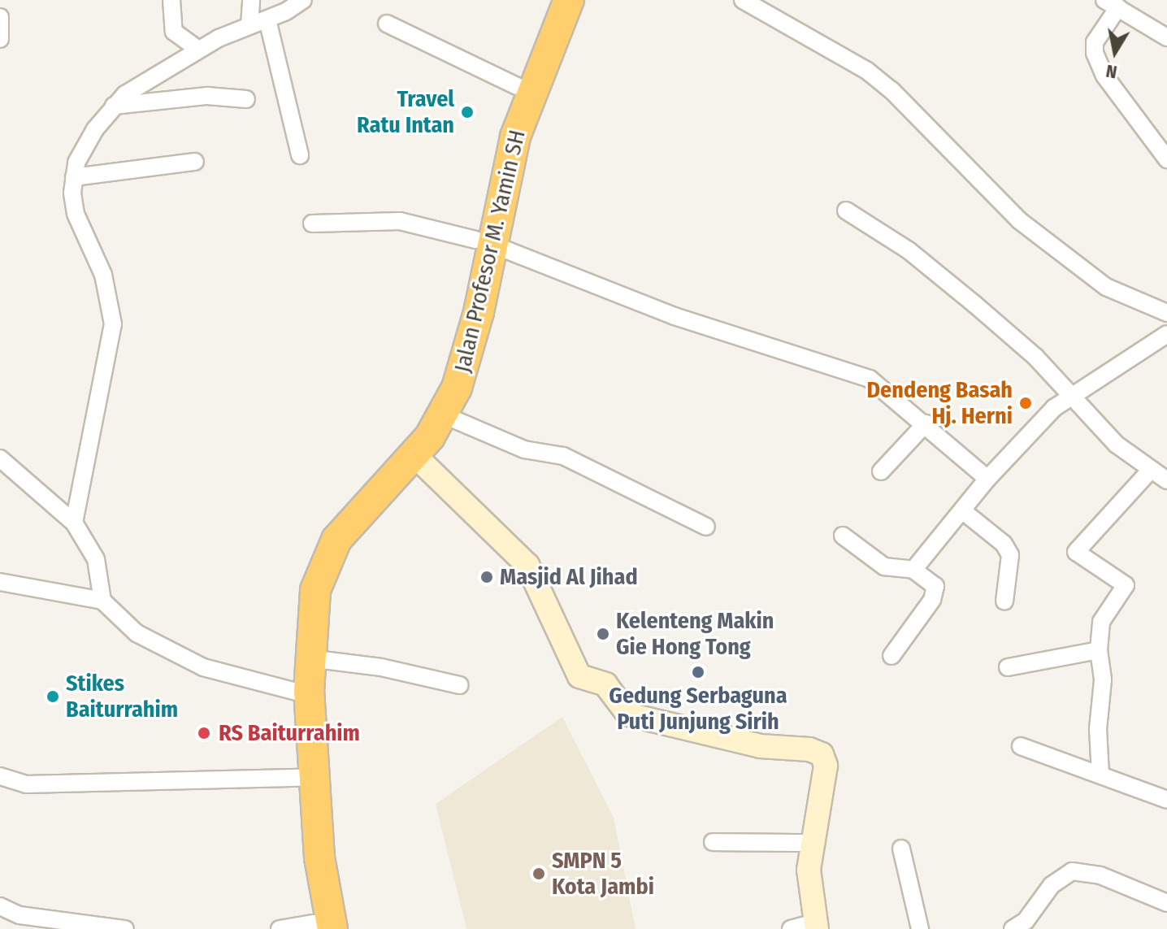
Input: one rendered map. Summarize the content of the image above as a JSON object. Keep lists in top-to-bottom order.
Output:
{
  "streets": {
    "highway": ["Jalan Profesor M. Yamin SH"]
  },
  "places": [
    "Travel Ratu Intan",
    "Dendeng Basah Hj. Herni",
    "Masjid Al Jihad",
    "Kelenteng Makin Gie Hong Tong",
    "Gedung Serbaguna Puti Junjung Sirih",
    "Stikes Baiturrahim",
    "RS Baiturrahim",
    "SMPN 5 Kota Jambi"
  ],
  "north": "bottom"
}
